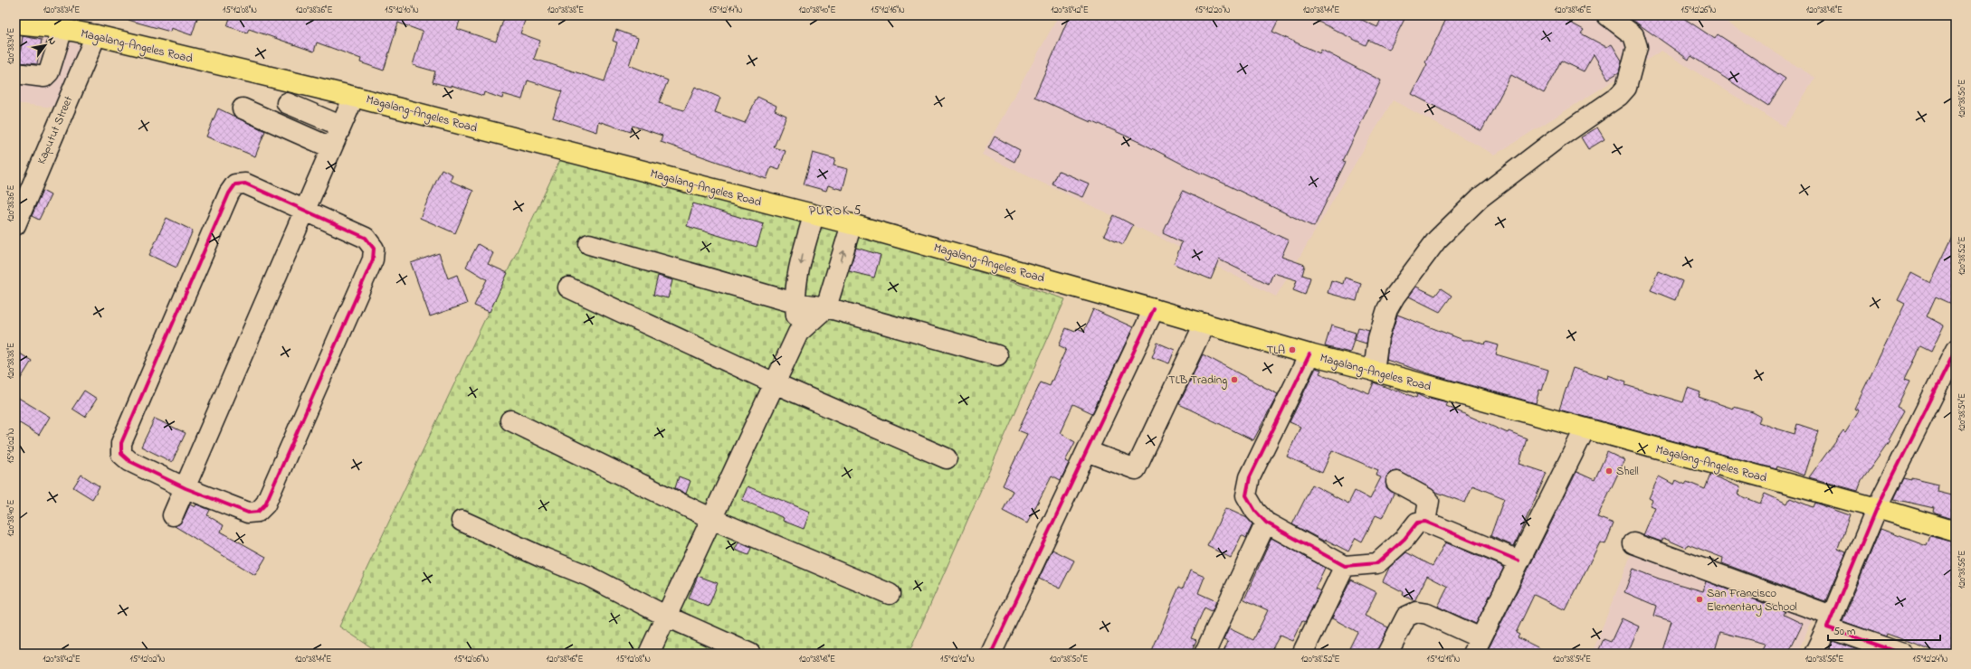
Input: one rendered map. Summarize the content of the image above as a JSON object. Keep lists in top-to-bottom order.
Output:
{
  "streets": {
    "main road": ["Magalang-Angeles Road"],
    "street": ["Kaputut Street"]
  },
  "crossings": [
    ["Magalang-Angeles Road", "Kaputut Street"]
  ],
  "districts": ["PUROK 5"],
  "places": [
    "TLA",
    "TLB Trading",
    "Shell",
    "San Francisco Elementary School"
  ],
  "scale_bar": "50 m",
  "north": "top right",
  "coordinates": [
    "120°38'34\"E",
    "15°12'08\"N",
    "120°38'36\"E",
    "15°12'10\"N",
    "120°38'38\"E",
    "15°12'14\"N",
    "120°38'40\"E",
    "15°12'16\"N",
    "120°38'42\"E",
    "15°12'20\"N",
    "120°38'44\"E",
    "120°38'46\"E",
    "15°12'26\"N",
    "120°38'48\"E",
    "120°38'50\"E",
    "120°38'52\"E",
    "120°38'54\"E",
    "15°12'02\"N",
    "120°38'56\"E",
    "15°12'06\"N",
    "15°12'12\"N",
    "15°12'18\"N",
    "15°12'24\"N"
  ]
}
